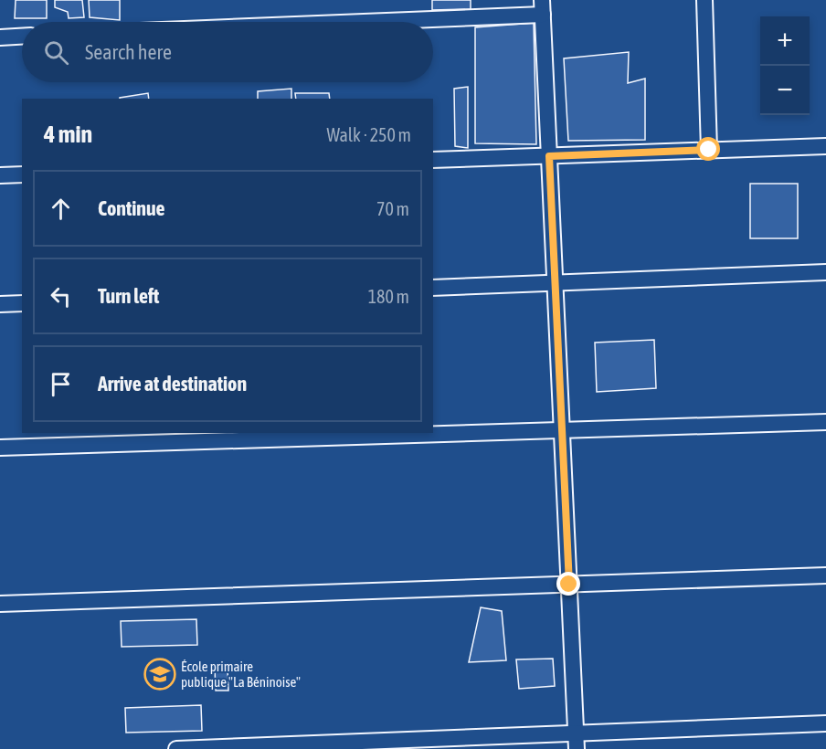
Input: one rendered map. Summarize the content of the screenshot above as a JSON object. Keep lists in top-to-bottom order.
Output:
{
  "places": {
    "school or university": ["École primaire publique \"La Béninoise\""]
  },
  "page": {
    "map_buttons": ["+", "−"],
    "search": "Search here",
    "heading": ["4 min", "Walk · 250 m"],
    "list": [
      ["Continue", "70 m"],
      ["Turn left", "180 m"],
      "Arrive at destination"
    ]
  }
}
